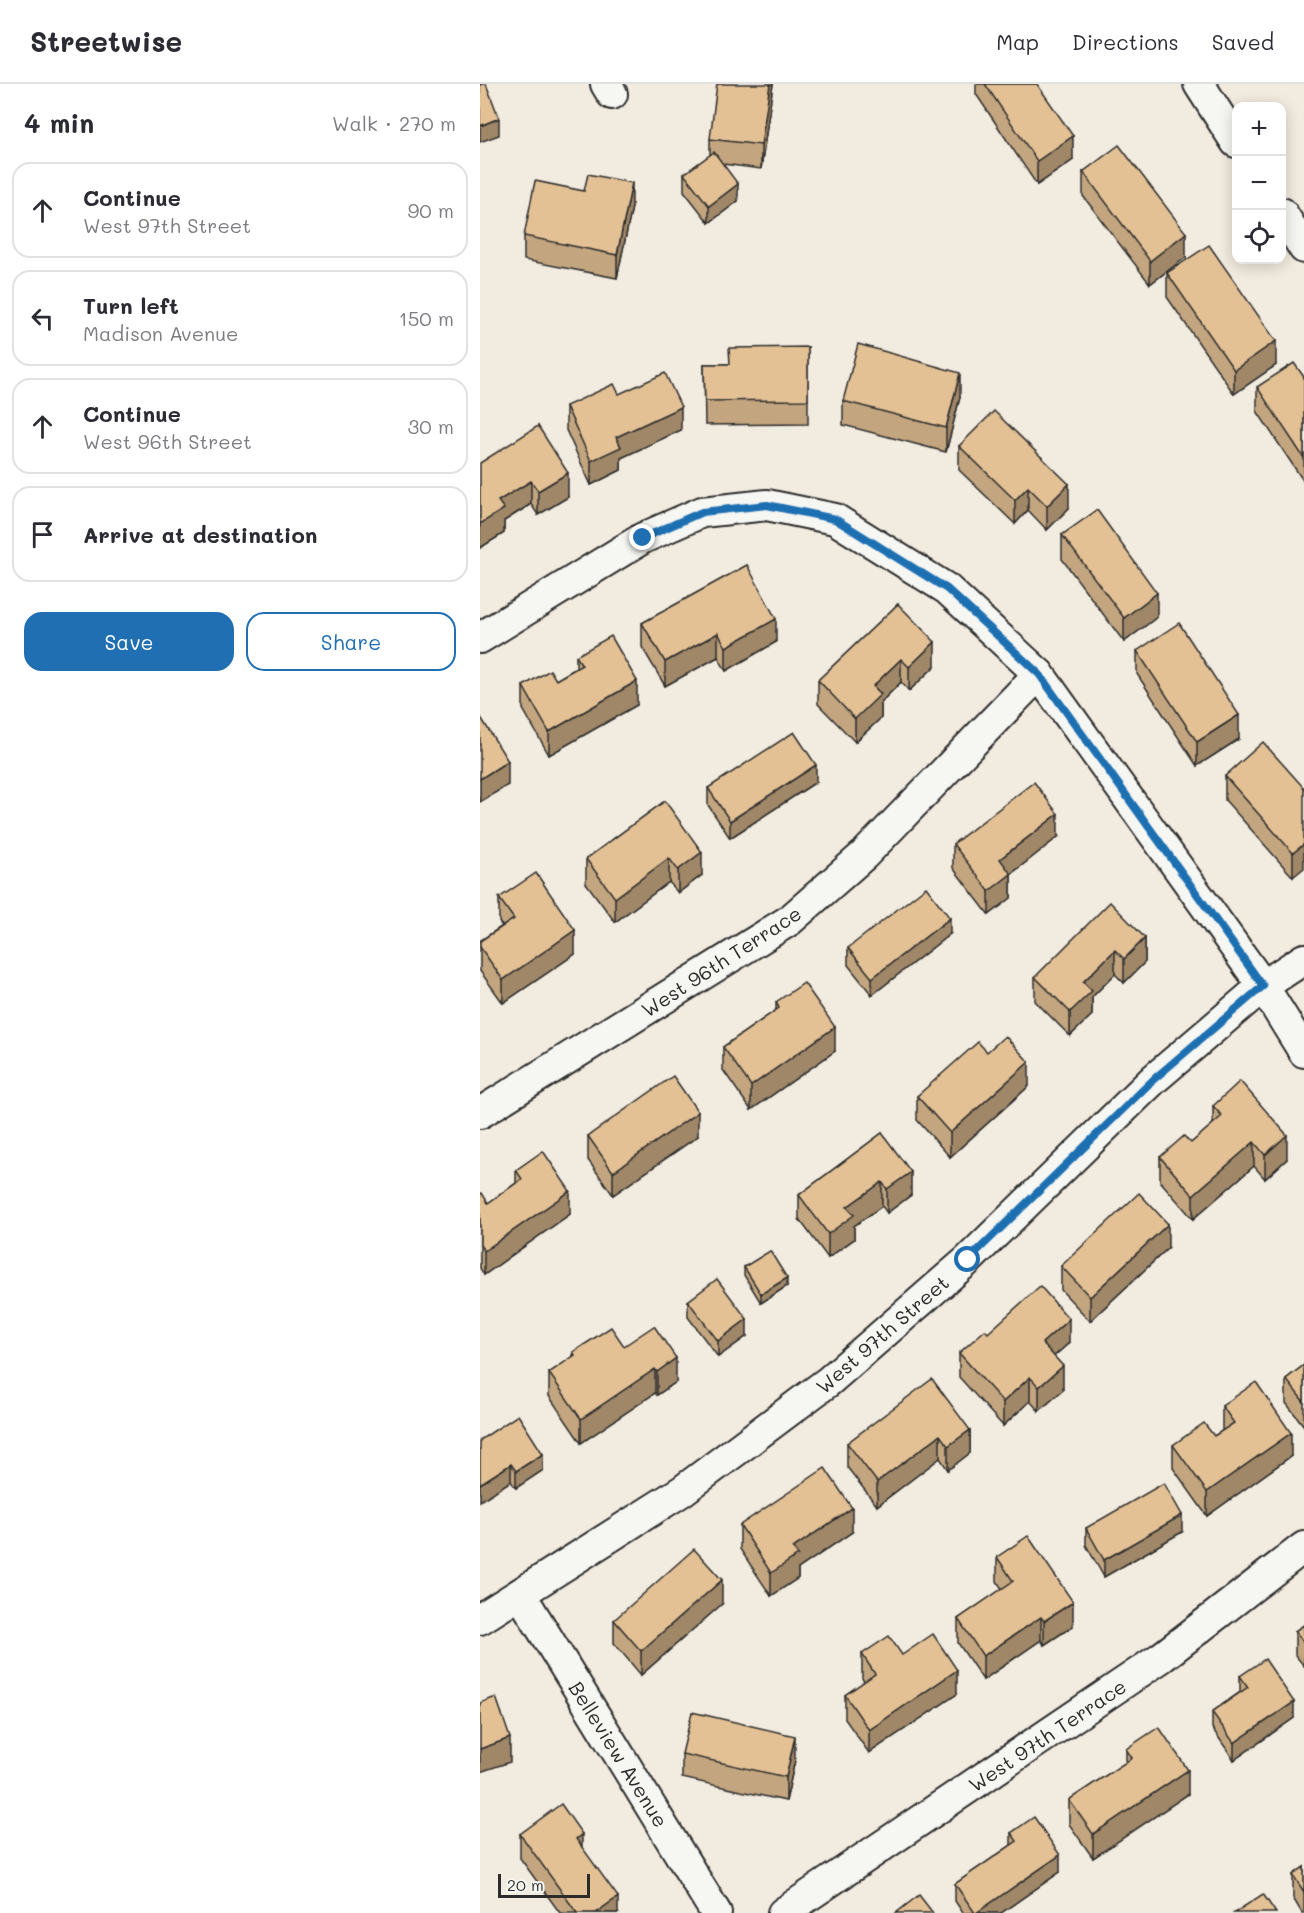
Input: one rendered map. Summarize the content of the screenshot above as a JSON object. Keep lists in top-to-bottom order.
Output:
{
  "streets": {
    "street": [
      "West 96th Terrace",
      "West 97th Street",
      "West 97th Terrace",
      "Belleview Avenue"
    ]
  },
  "crossings": [
    ["West 97th Street", "Belleview Avenue"]
  ],
  "scale_bar": "20 m",
  "page": {
    "header": "Streetwise",
    "nav": ["Map", "Directions", "Saved"],
    "heading": ["4 min", "Walk · 270 m"],
    "map_buttons": ["+", "−"],
    "list": [
      ["Continue", "West 97th Street", "90 m"],
      ["Turn left", "Madison Avenue", "150 m"],
      ["Continue", "West 96th Street", "30 m"],
      "Arrive at destination"
    ],
    "buttons": ["Save", "Share"],
    "scale": "20 m"
  }
}
